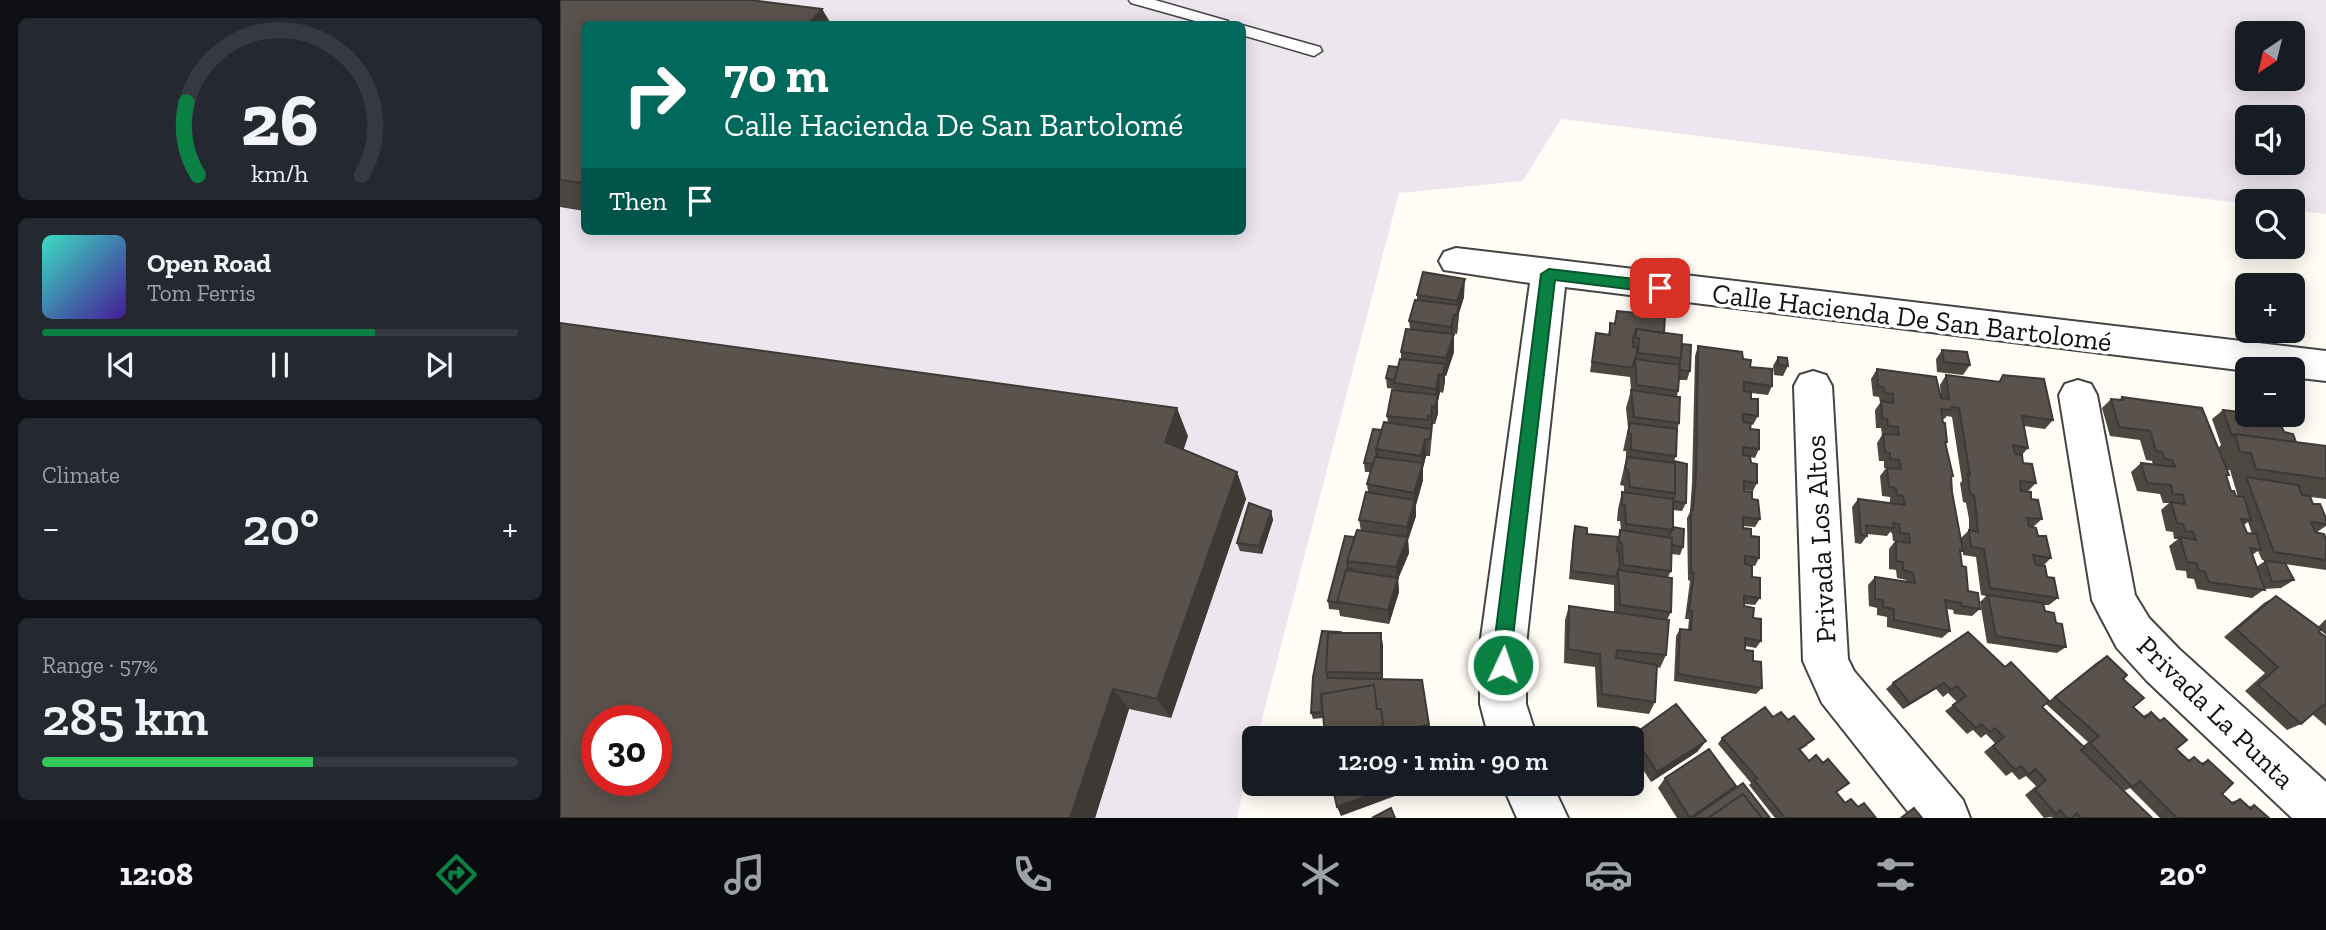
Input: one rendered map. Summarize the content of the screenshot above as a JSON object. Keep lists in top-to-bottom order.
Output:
{
  "streets": {
    "street": ["Calle Hacienda De San Bartolomé", "Privada Los Altos", "Privada La Punta"]
  },
  "north": "bottom left",
  "page": {
    "map_buttons": ["+", "−"],
    "turn": ["70 m", "Calle Hacienda De San Bartolomé"],
    "then": "Then",
    "song": ["Open Road", "Tom Ferris"],
    "tile": [
      "Climate",
      ["Range · 57%", "285 km"]
    ],
    "heat": ["−", "20°", "+"],
    "limit": "30",
    "trip": "12:09 · 1 min · 90 m",
    "tabs": ["12:08", "20°"],
    "gauge": ["26", "km/h"]
  }
}
